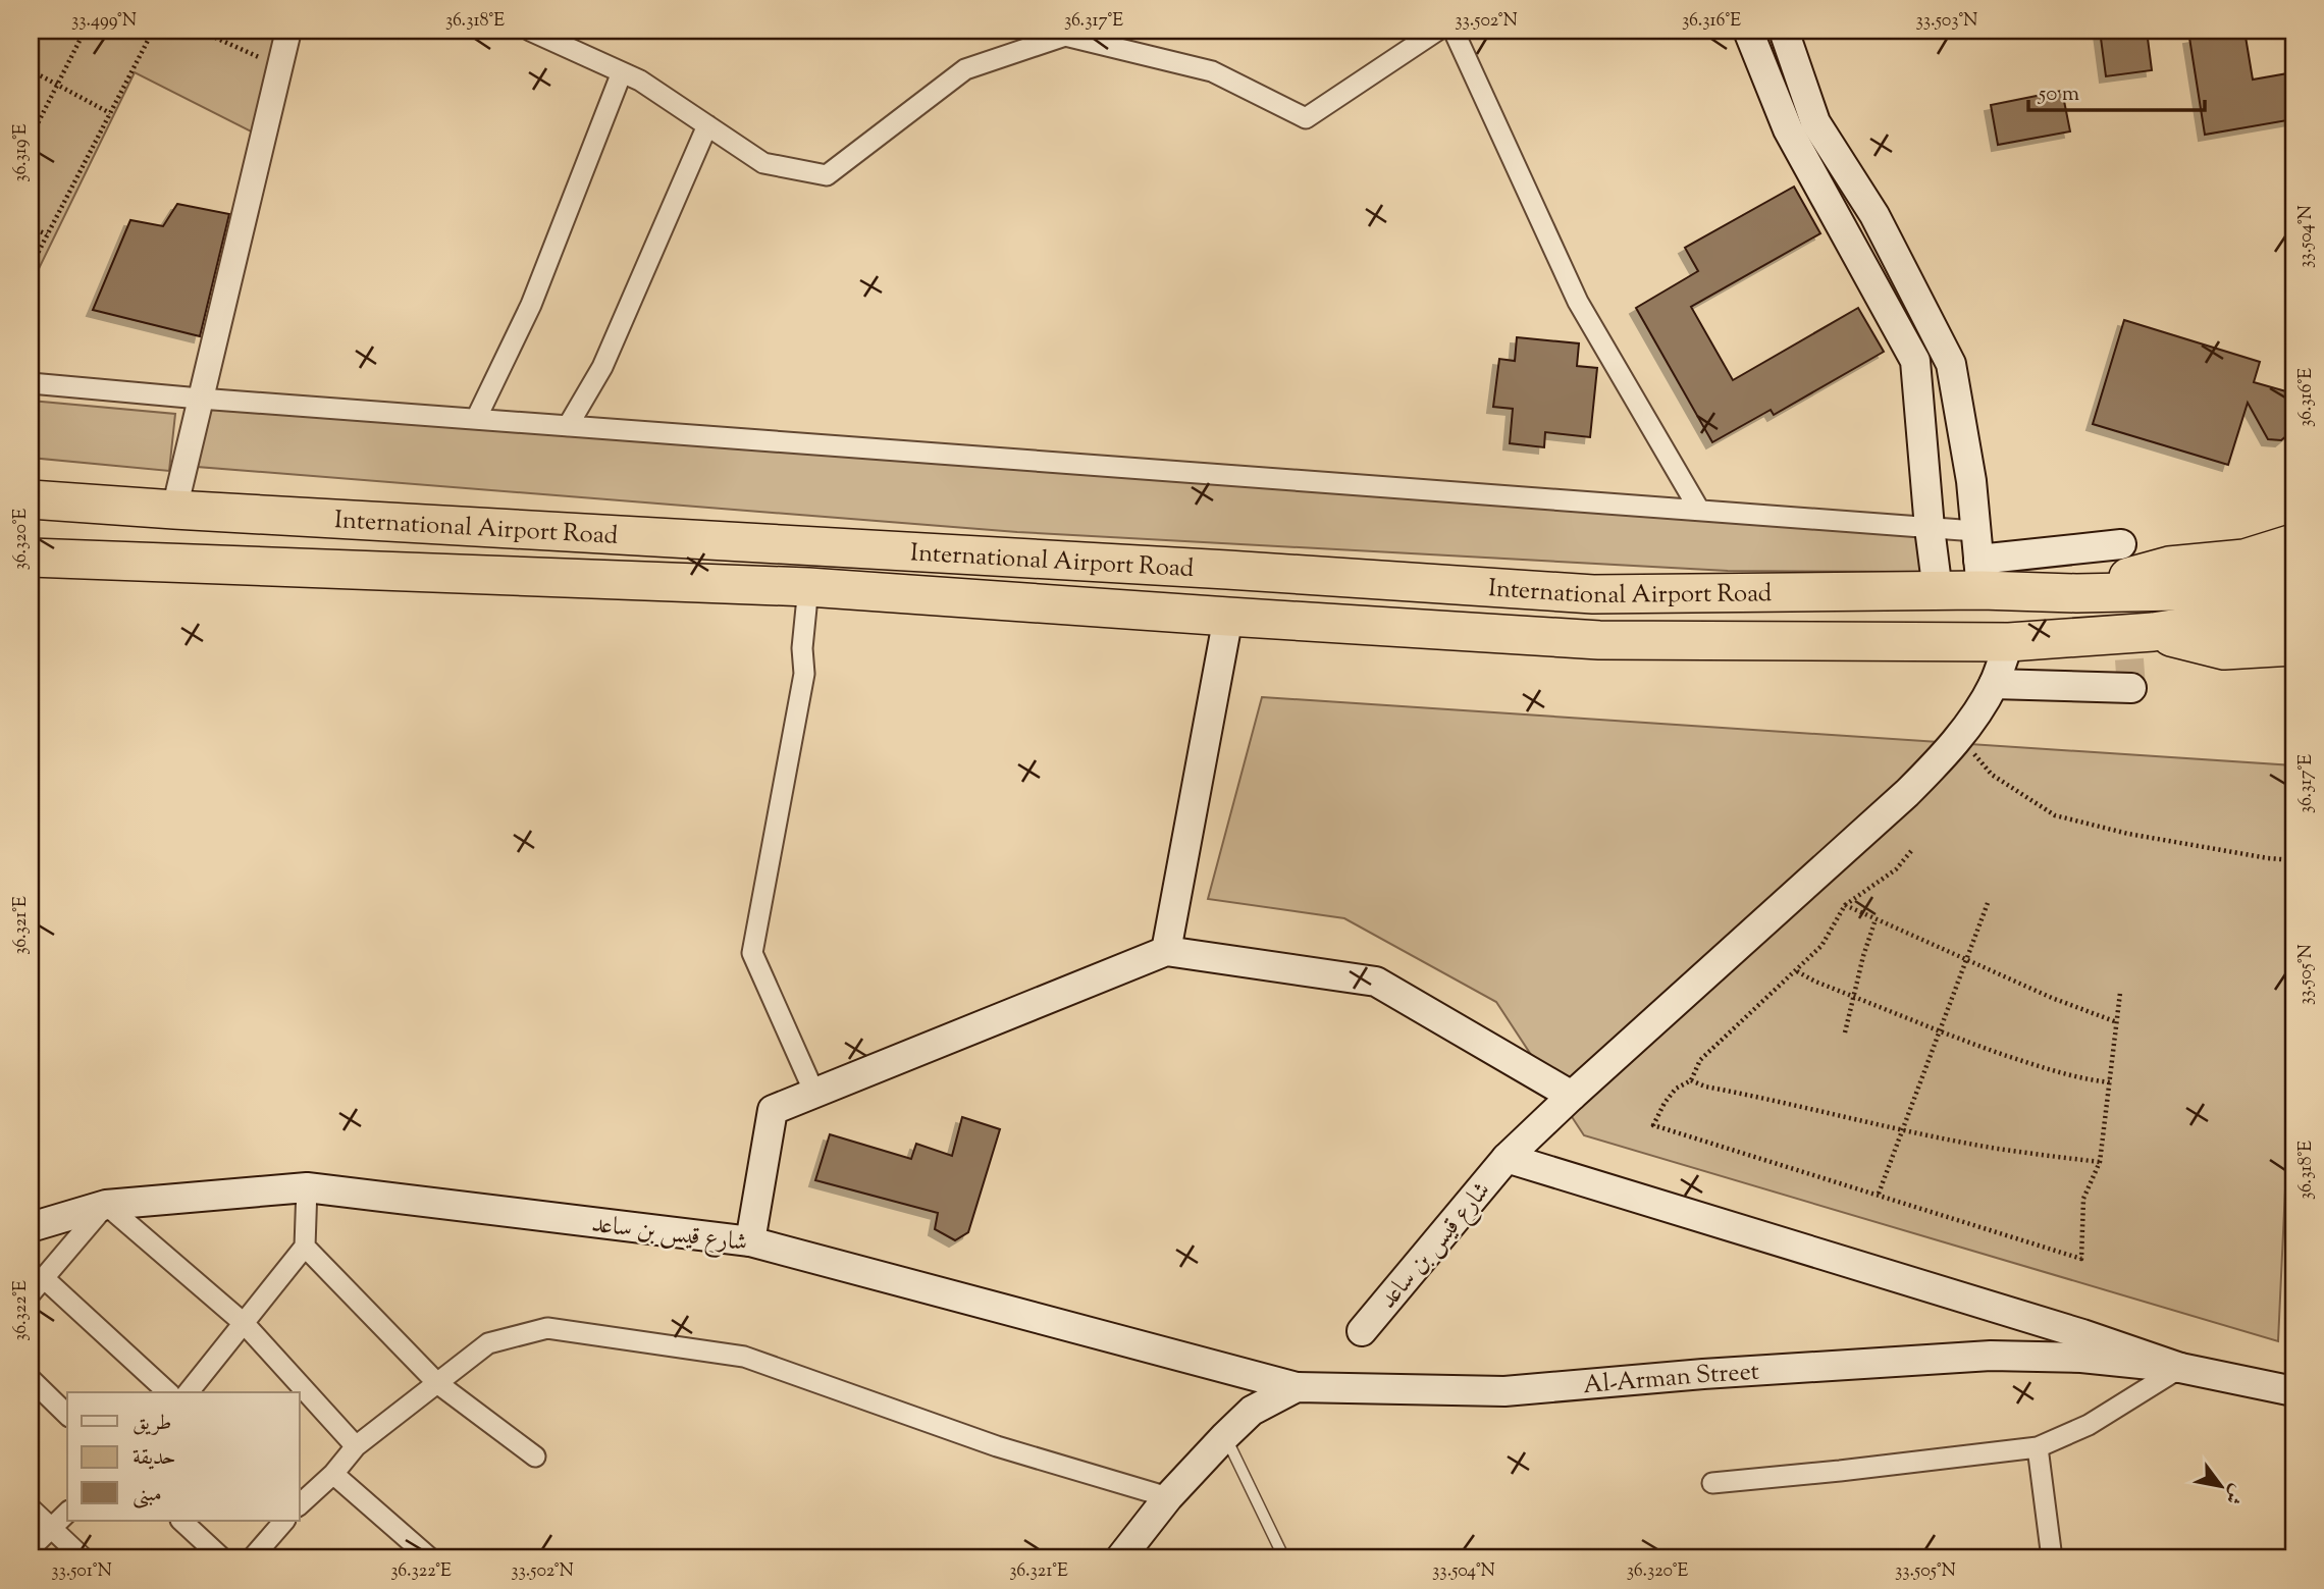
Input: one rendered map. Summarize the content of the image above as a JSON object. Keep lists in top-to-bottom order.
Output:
{
  "streets": {
    "highway": ["International Airport Road"],
    "main road": ["شارع قيس بن ساعد", "Al-Arman Street"]
  },
  "crossings": [
    ["شارع قيس بن ساعد", "Al-Arman Street"]
  ],
  "legend": ["طريق", "حديقة", "مبنى"],
  "scale_bar": "50 m",
  "north": "bottom right",
  "coordinates": [
    "33.499°N",
    "36.318°E",
    "36.317°E",
    "33.502°N",
    "36.316°E",
    "33.503°N",
    "36.319°E",
    "33.504°N",
    "36.320°E",
    "36.321°E",
    "33.505°N",
    "36.322°E",
    "33.501°N"
  ]
}
